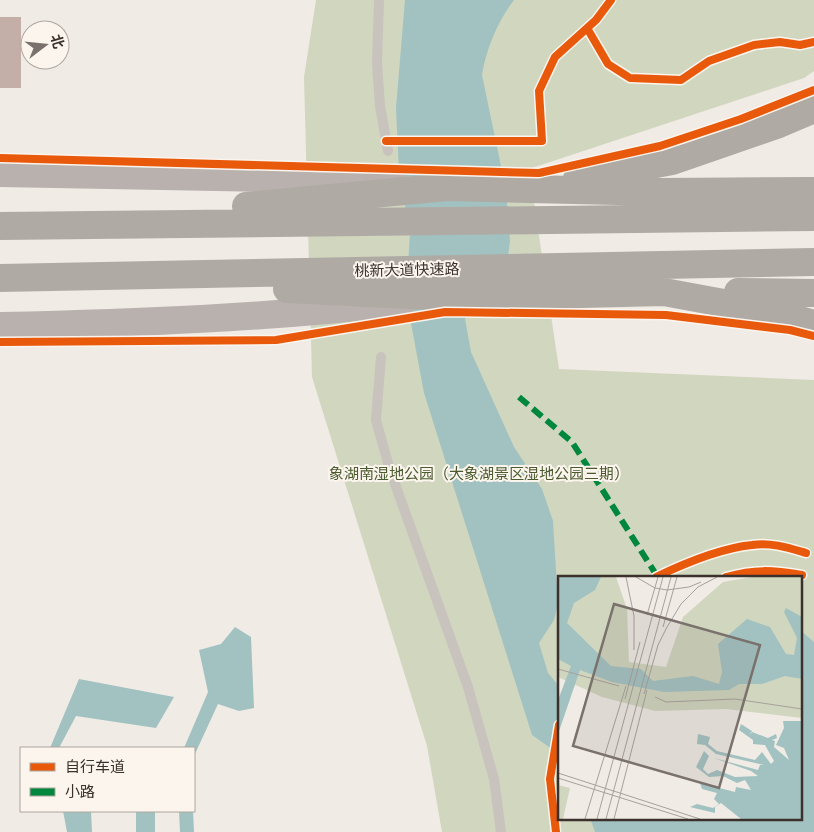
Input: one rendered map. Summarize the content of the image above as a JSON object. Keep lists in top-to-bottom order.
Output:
{
  "streets": {
    "highway": ["桃新大道快速路"]
  },
  "parks": ["象湖南湿地公园（大象湖景区湿地公园三期）"],
  "legend": ["自行车道", "小路"],
  "north": "right"
}
